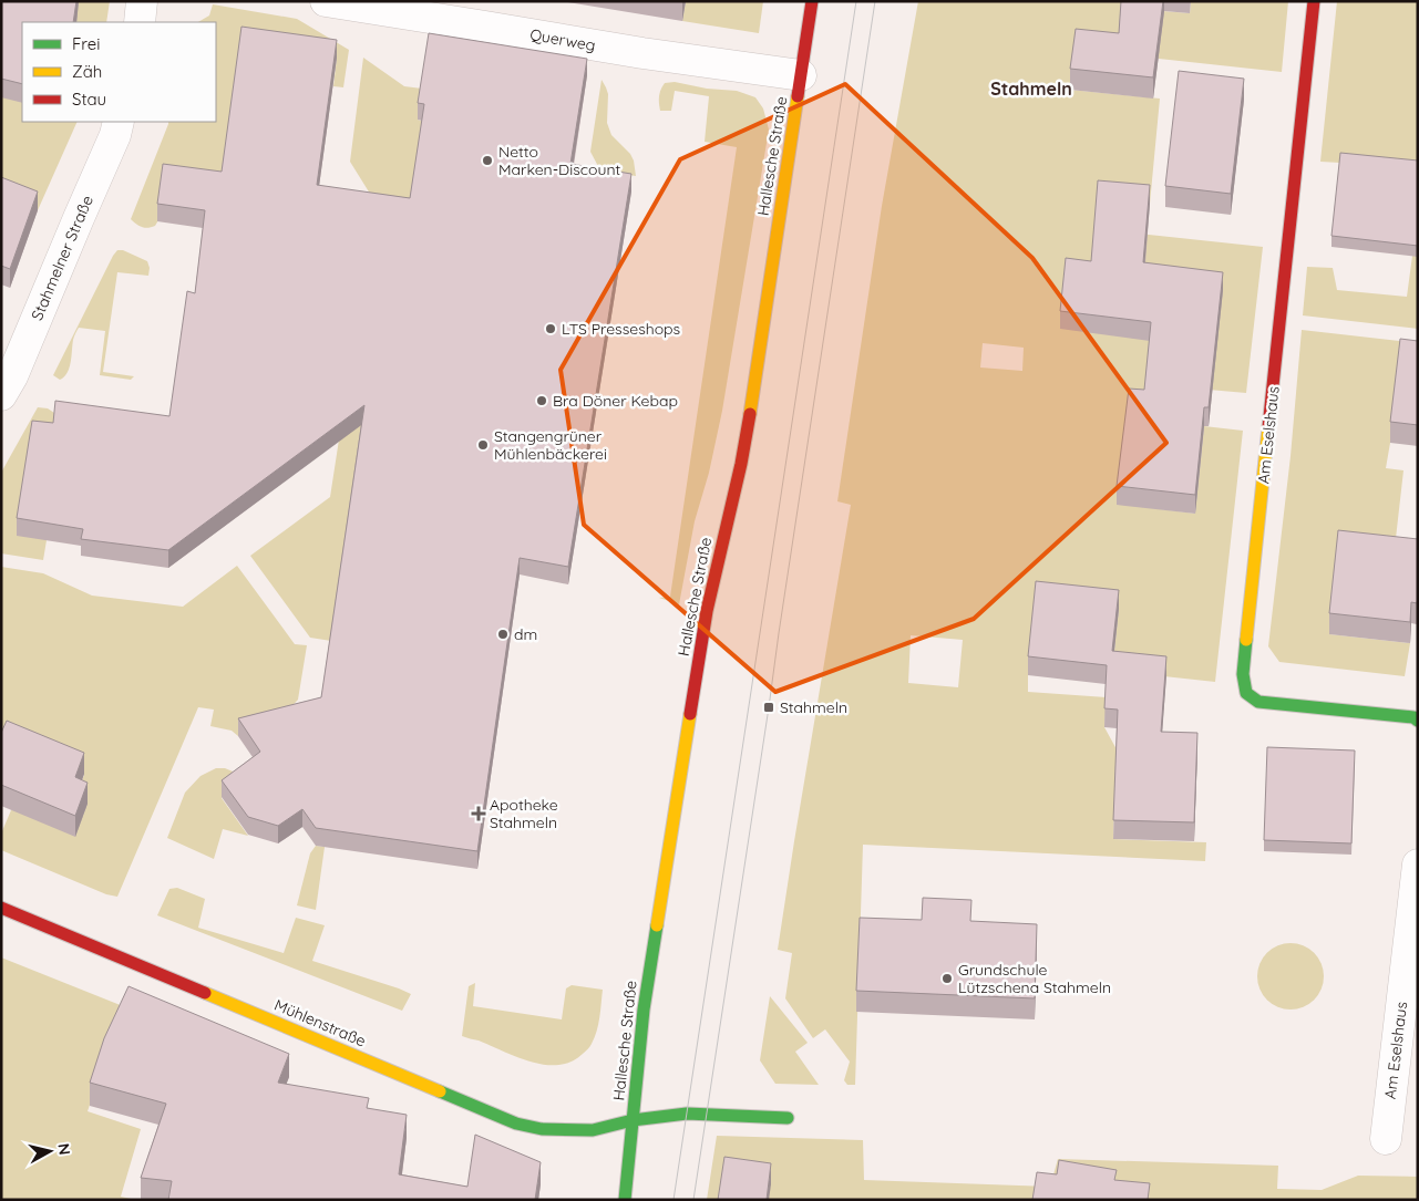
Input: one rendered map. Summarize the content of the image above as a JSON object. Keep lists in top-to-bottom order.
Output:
{
  "streets": {
    "street": [
      "Querweg",
      "Hallesche Straße",
      "Stahmelner Straße",
      "Am Eselshaus",
      "Mühlenstraße"
    ]
  },
  "crossings": [
    ["Querweg", "Hallesche Straße"],
    ["Hallesche Straße", "Mühlenstraße"]
  ],
  "districts": ["Stahmeln"],
  "places": {
    "other": [
      "Netto Marken-Discount",
      "LTS Presseshops",
      "Bra Döner Kebap",
      "Stangengrüner Mühlenbäckerei",
      "dm",
      "Grundschule Lützschena Stahmeln"
    ],
    "transit": ["Stahmeln"],
    "health": ["Apotheke Stahmeln"]
  },
  "legend": ["Frei", "Zäh", "Stau"],
  "north": "right"
}
